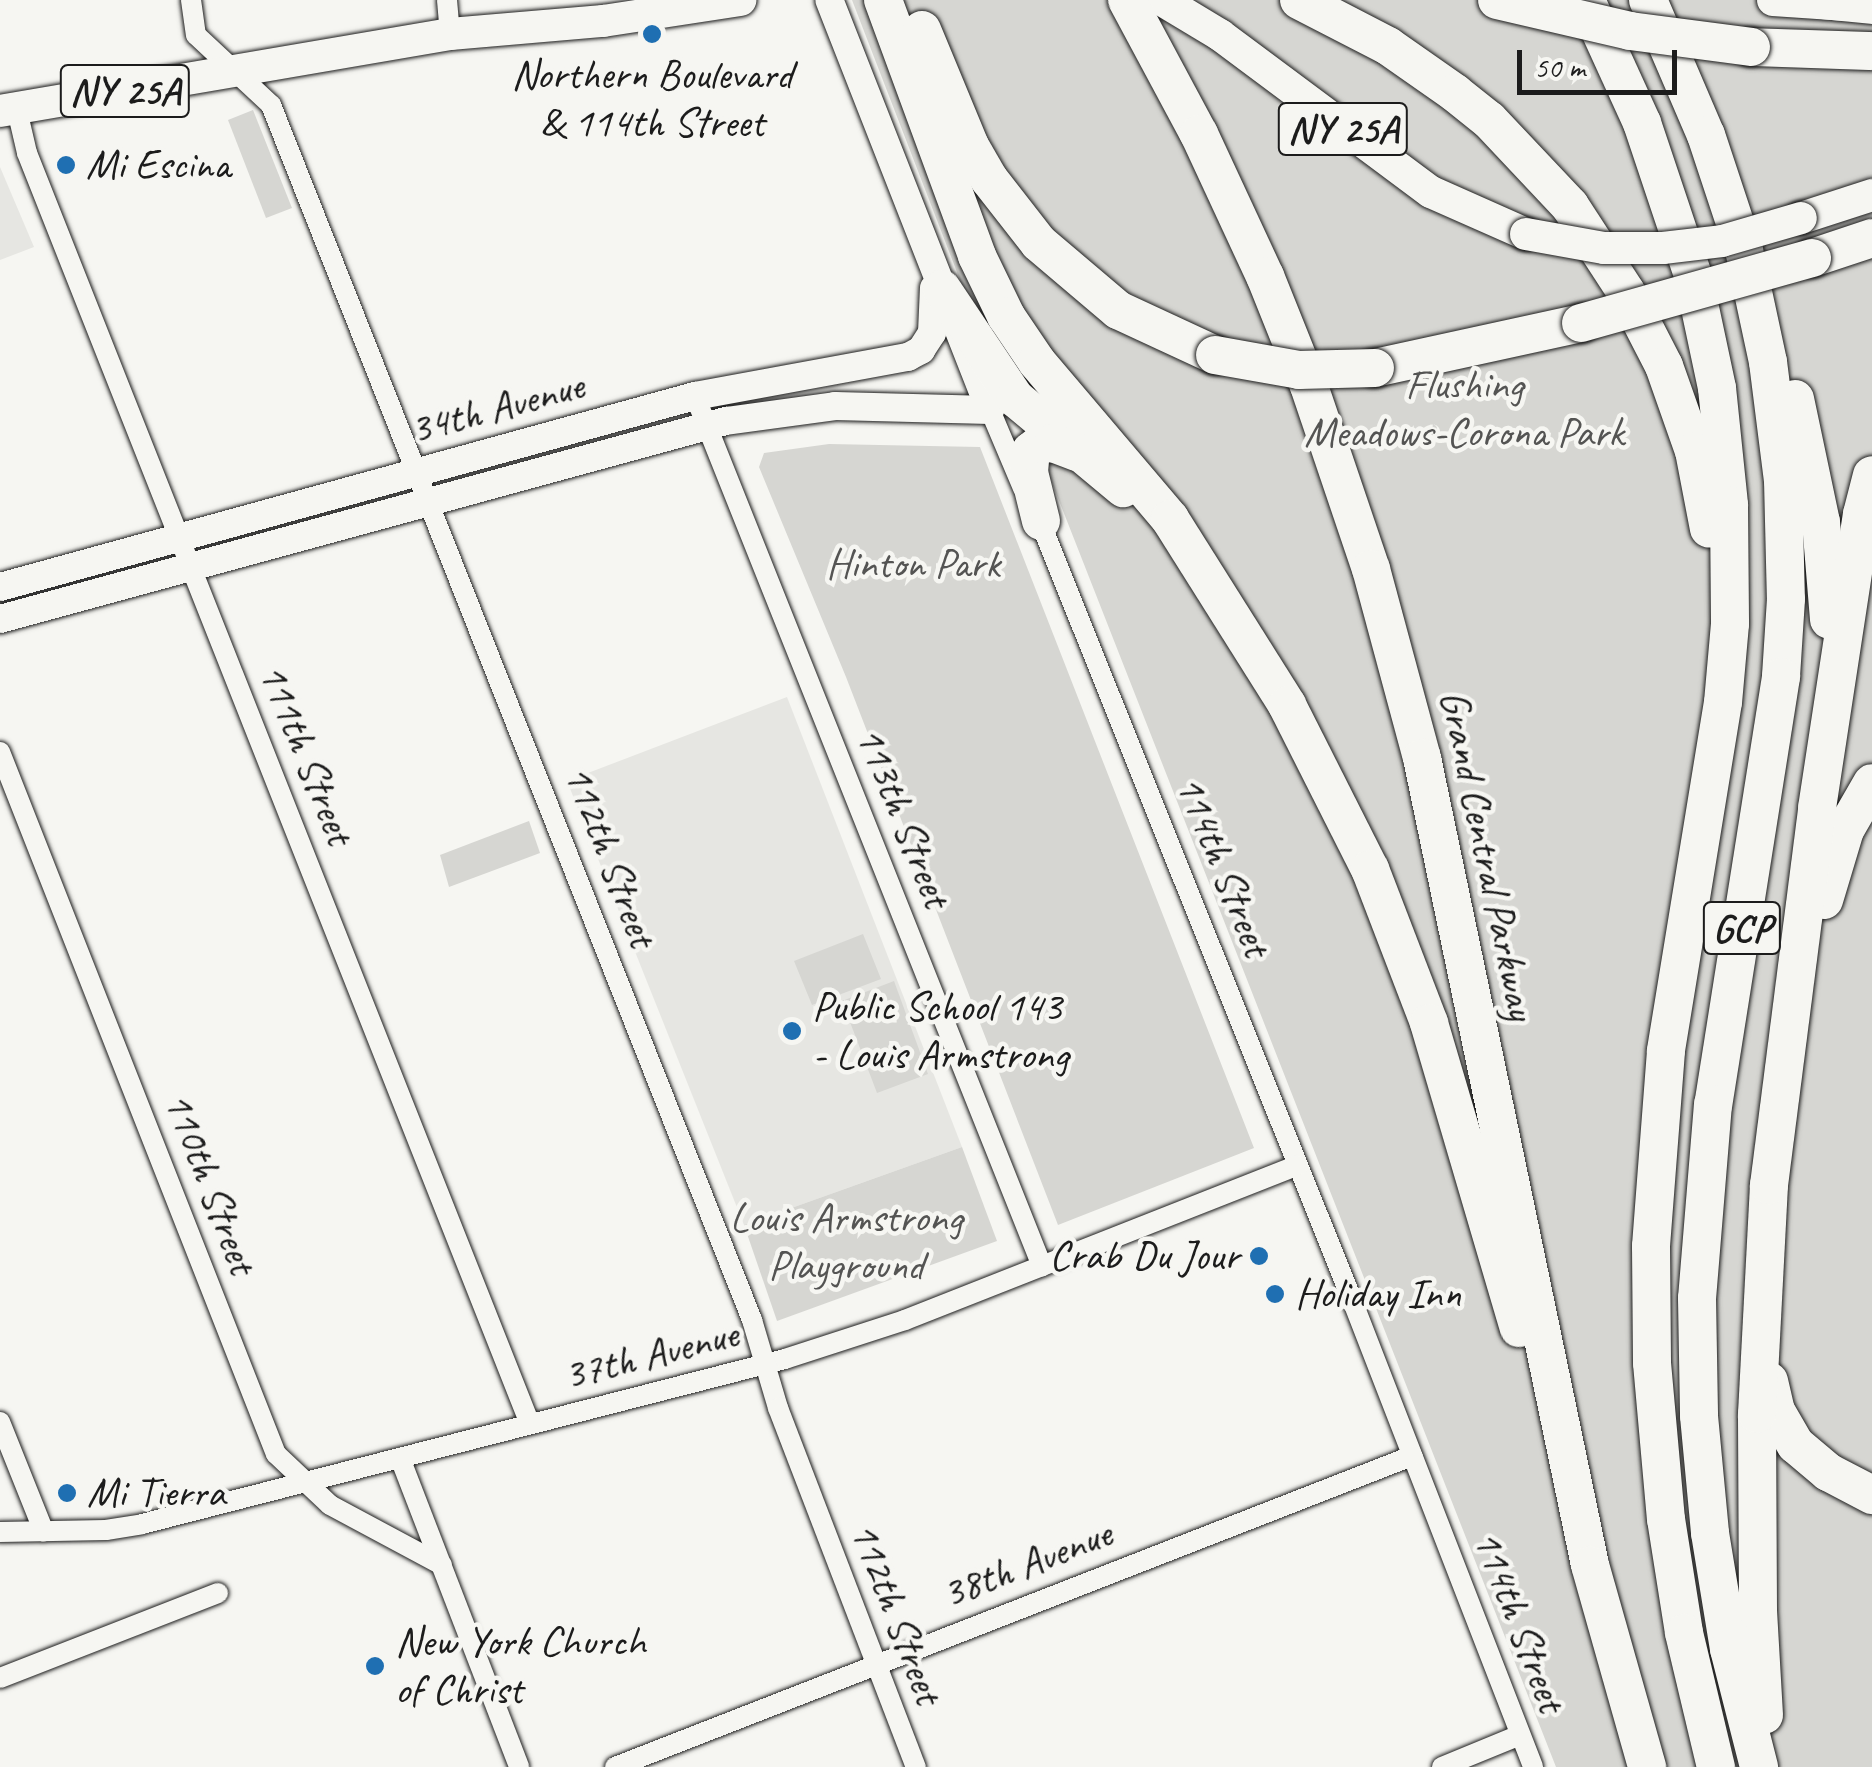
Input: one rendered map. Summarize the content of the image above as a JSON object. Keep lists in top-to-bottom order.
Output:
{
  "streets": {
    "highway": ["Grand Central Parkway", "GCP"],
    "main road": ["NY 25A"],
    "street": [
      "34th Avenue",
      "111th Street",
      "113th Street",
      "112th Street",
      "114th Street",
      "110th Street",
      "37th Avenue",
      "38th Avenue"
    ]
  },
  "crossings": [
    ["NY 25A", "111th Street"],
    ["NY 25A", "112th Street"],
    ["34th Avenue", "111th Street"],
    ["34th Avenue", "113th Street"],
    ["34th Avenue", "112th Street"],
    ["34th Avenue", "114th Street"],
    ["111th Street", "37th Avenue"],
    ["113th Street", "37th Avenue"],
    ["112th Street", "37th Avenue"],
    ["112th Street", "38th Avenue"],
    ["114th Street", "37th Avenue"],
    ["114th Street", "38th Avenue"],
    ["110th Street", "37th Avenue"]
  ],
  "parks": ["Flushing Meadows-Corona Park", "Hinton Park", "Louis Armstrong Playground"],
  "places": [
    "Northern Boulevard & 114th Street",
    "Mi Escina",
    "Public School 143 - Louis Armstrong",
    "Crab Du Jour",
    "Holiday Inn",
    "Mi Tierra",
    "New York Church of Christ"
  ],
  "scale_bar": "50 m"
}
